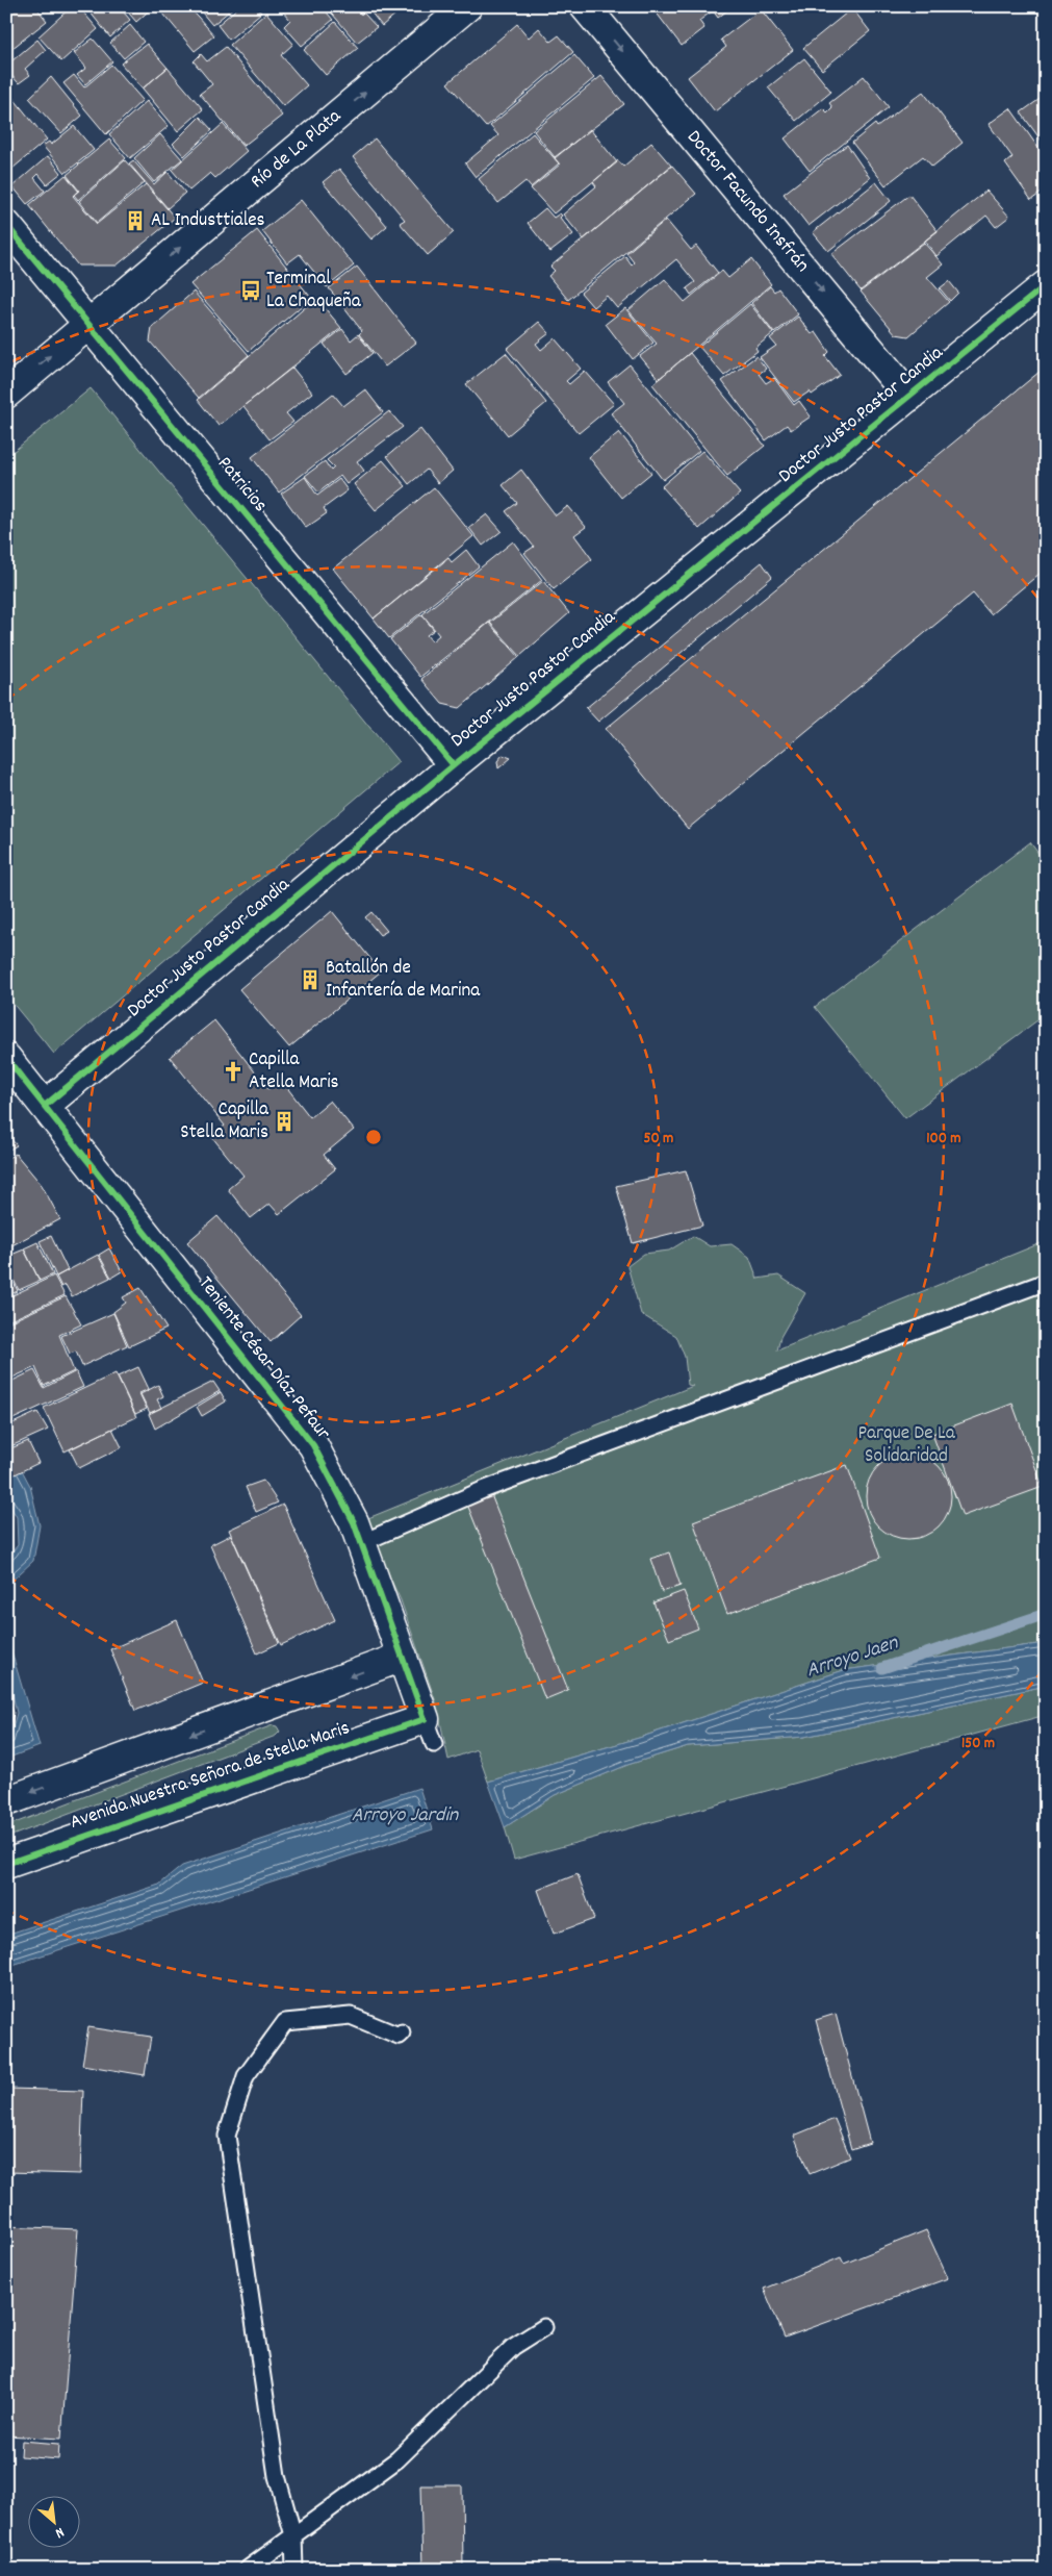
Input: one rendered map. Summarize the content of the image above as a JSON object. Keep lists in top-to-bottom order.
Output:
{
  "streets": {
    "street": [
      "Río de La Plata",
      "Doctor Facundo Insfrán",
      "Doctor Justo Pastor Candia",
      "Patricios",
      "Teniente César Díaz Pefaur",
      "Avenida Nuestra Señora de Stella Maris"
    ]
  },
  "crossings": [
    ["Río de La Plata", "Patricios"],
    ["Doctor Facundo Insfrán", "Doctor Justo Pastor Candia"],
    ["Doctor Justo Pastor Candia", "Patricios"],
    ["Doctor Justo Pastor Candia", "Teniente César Díaz Pefaur"],
    ["Teniente César Díaz Pefaur", "Avenida Nuestra Señora de Stella Maris"]
  ],
  "one_way": ["Río de La Plata", "Doctor Facundo Insfrán"],
  "water": ["Arroyo Jaen", "Arroyo Jardin"],
  "parks": ["Parque De La Solidaridad"],
  "places": {
    "building": ["AL Industtiales", "Batallón de Infantería de Marina", "Capilla Stella Maris"],
    "bus stop": ["Terminal La Chaqueña"],
    "church": ["Capilla Atella Maris"]
  },
  "north": "bottom right",
  "rings": ["50 m", "100 m", "150 m"]
}
